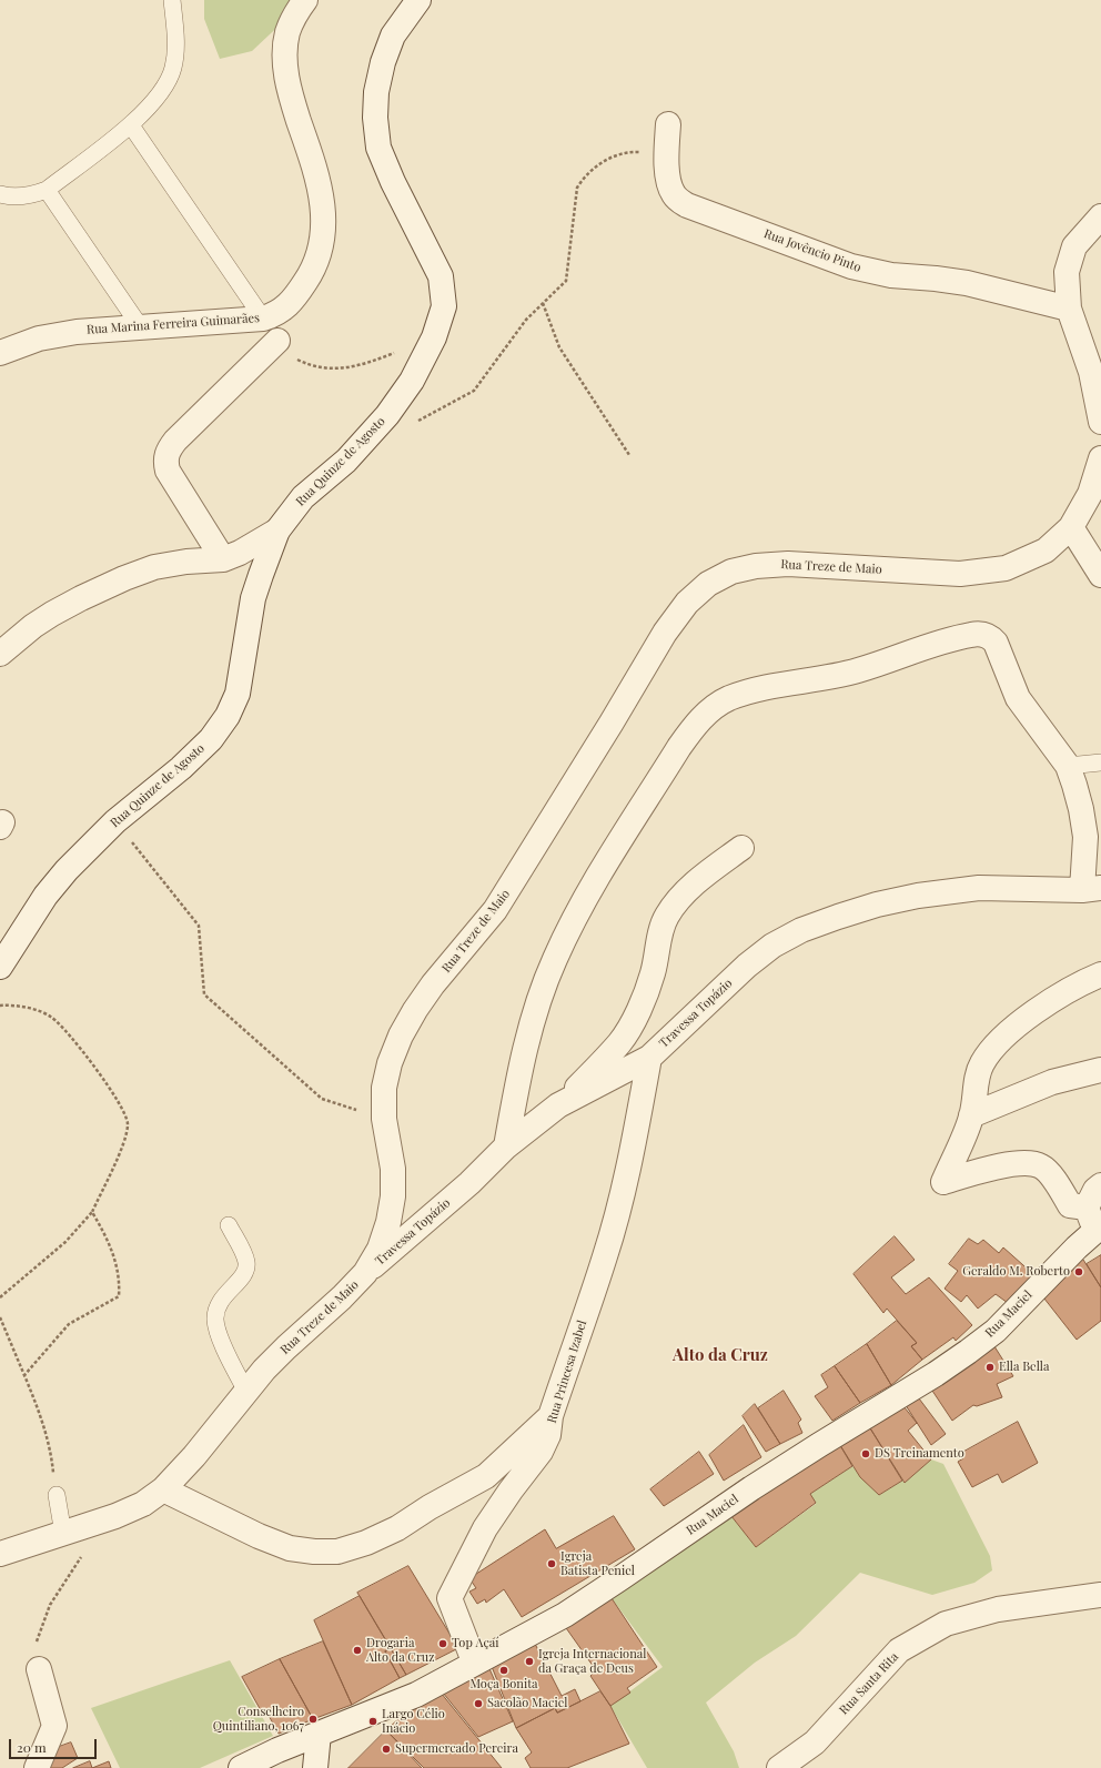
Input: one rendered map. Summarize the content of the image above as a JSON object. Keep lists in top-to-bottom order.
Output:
{
  "streets": {
    "street": [
      "Rua Jovêncio Pinto",
      "Rua Marina Ferreira Guimarães",
      "Rua Quinze de Agosto",
      "Rua Treze de Maio",
      "Travessa Topázio",
      "Rua Maciel",
      "Rua Princesa Izabel",
      "Rua Santa Rita"
    ]
  },
  "crossings": [
    ["Rua Treze de Maio", "Travessa Topázio"],
    ["Travessa Topázio", "Rua Princesa Izabel"],
    ["Rua Maciel", "Rua Princesa Izabel"]
  ],
  "districts": ["Alto da Cruz"],
  "places": [
    "Geraldo M. Roberto",
    "Ella Bella",
    "DS Treinamento",
    "Igreja Batista Peniel",
    "Top Açaí",
    "Drogaria Alto da Cruz",
    "Igreja Internacional da Graça de Deus",
    "Moça Bonita",
    "Sacolão Maciel",
    "Conselheiro Quintiliano, 1067",
    "Largo Célio Inácio",
    "Supermercado Pereira"
  ],
  "scale_bar": "20 m"
}
